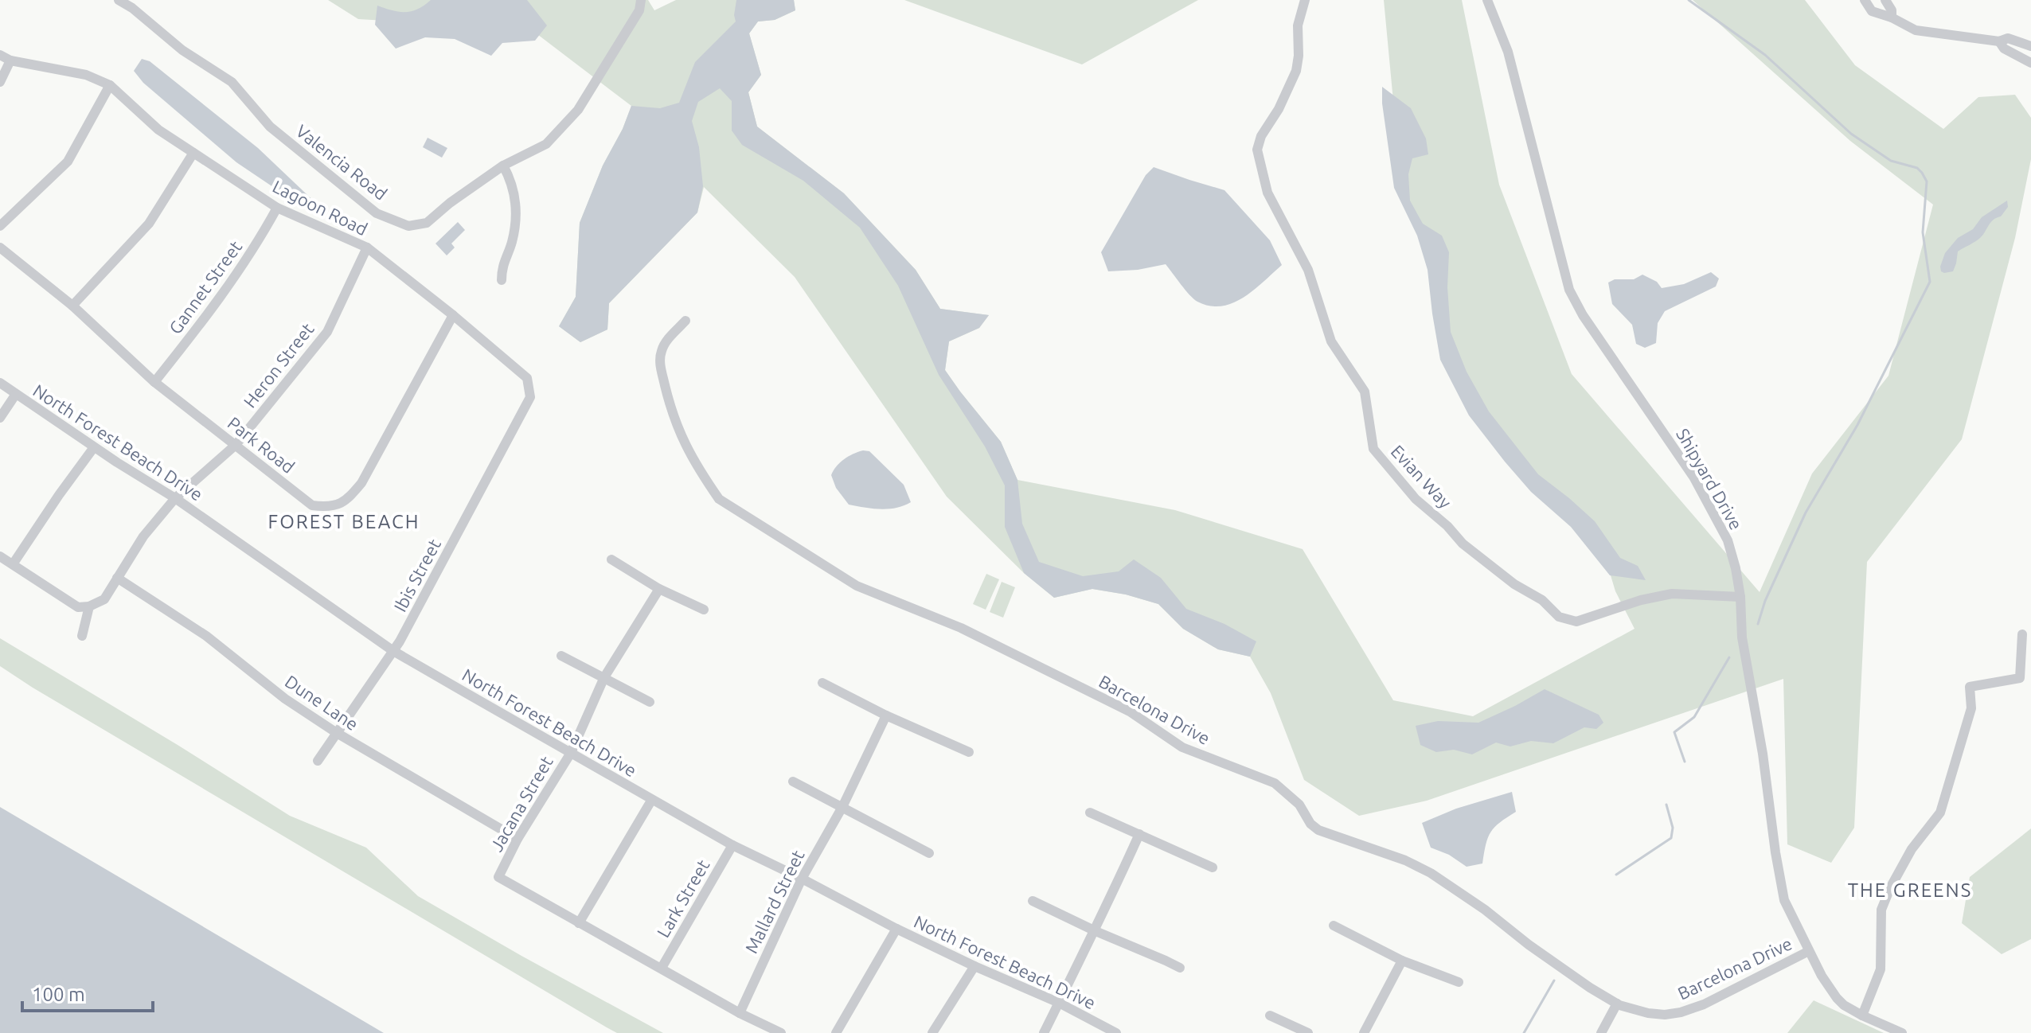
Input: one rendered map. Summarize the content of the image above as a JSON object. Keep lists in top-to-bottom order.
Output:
{
  "streets": {
    "street": [
      "Valencia Road",
      "Lagoon Road",
      "Gannet Street",
      "Heron Street",
      "North Forest Beach Drive",
      "Park Road",
      "Evian Way",
      "Shipyard Drive",
      "Ibis Street",
      "Dune Lane",
      "Barcelona Drive",
      "Jacana Street",
      "Lark Street",
      "Mallard Street"
    ]
  },
  "crossings": [
    ["Lagoon Road", "Gannet Street"],
    ["Lagoon Road", "Heron Street"],
    ["Lagoon Road", "Park Road"],
    ["Lagoon Road", "Ibis Street"],
    ["Gannet Street", "Park Road"],
    ["Heron Street", "North Forest Beach Drive"],
    ["Heron Street", "Park Road"],
    ["Heron Street", "Dune Lane"],
    ["North Forest Beach Drive", "Ibis Street"],
    ["North Forest Beach Drive", "Jacana Street"],
    ["North Forest Beach Drive", "Lark Street"],
    ["North Forest Beach Drive", "Mallard Street"],
    ["Evian Way", "Shipyard Drive"],
    ["Shipyard Drive", "Barcelona Drive"],
    ["Ibis Street", "Dune Lane"],
    ["Dune Lane", "Jacana Street"]
  ],
  "districts": ["FOREST BEACH", "THE GREENS"],
  "scale_bar": "100 m"
}
